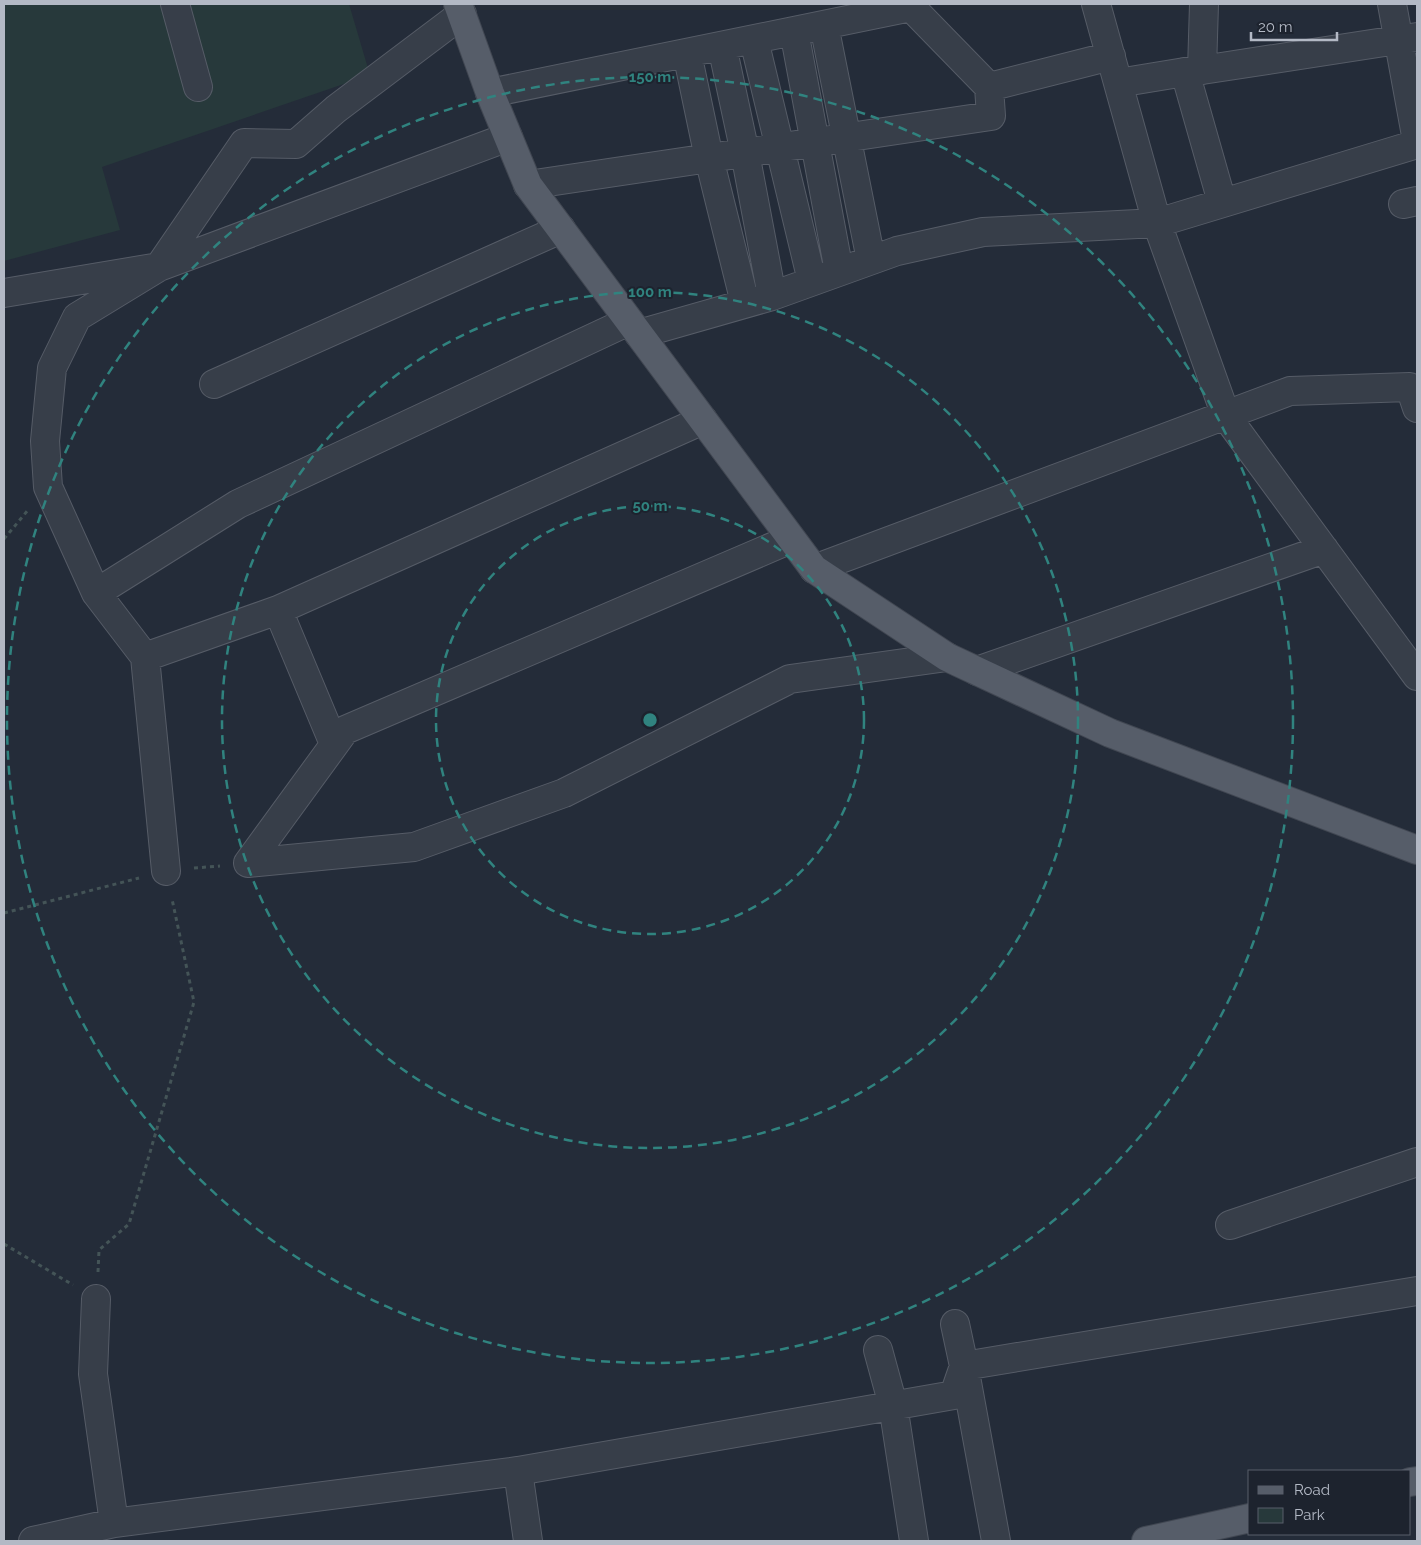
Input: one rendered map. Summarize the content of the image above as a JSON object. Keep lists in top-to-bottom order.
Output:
{
  "legend": ["Road", "Park"],
  "scale_bar": "20 m",
  "rings": ["150 m", "100 m", "50 m"]
}
